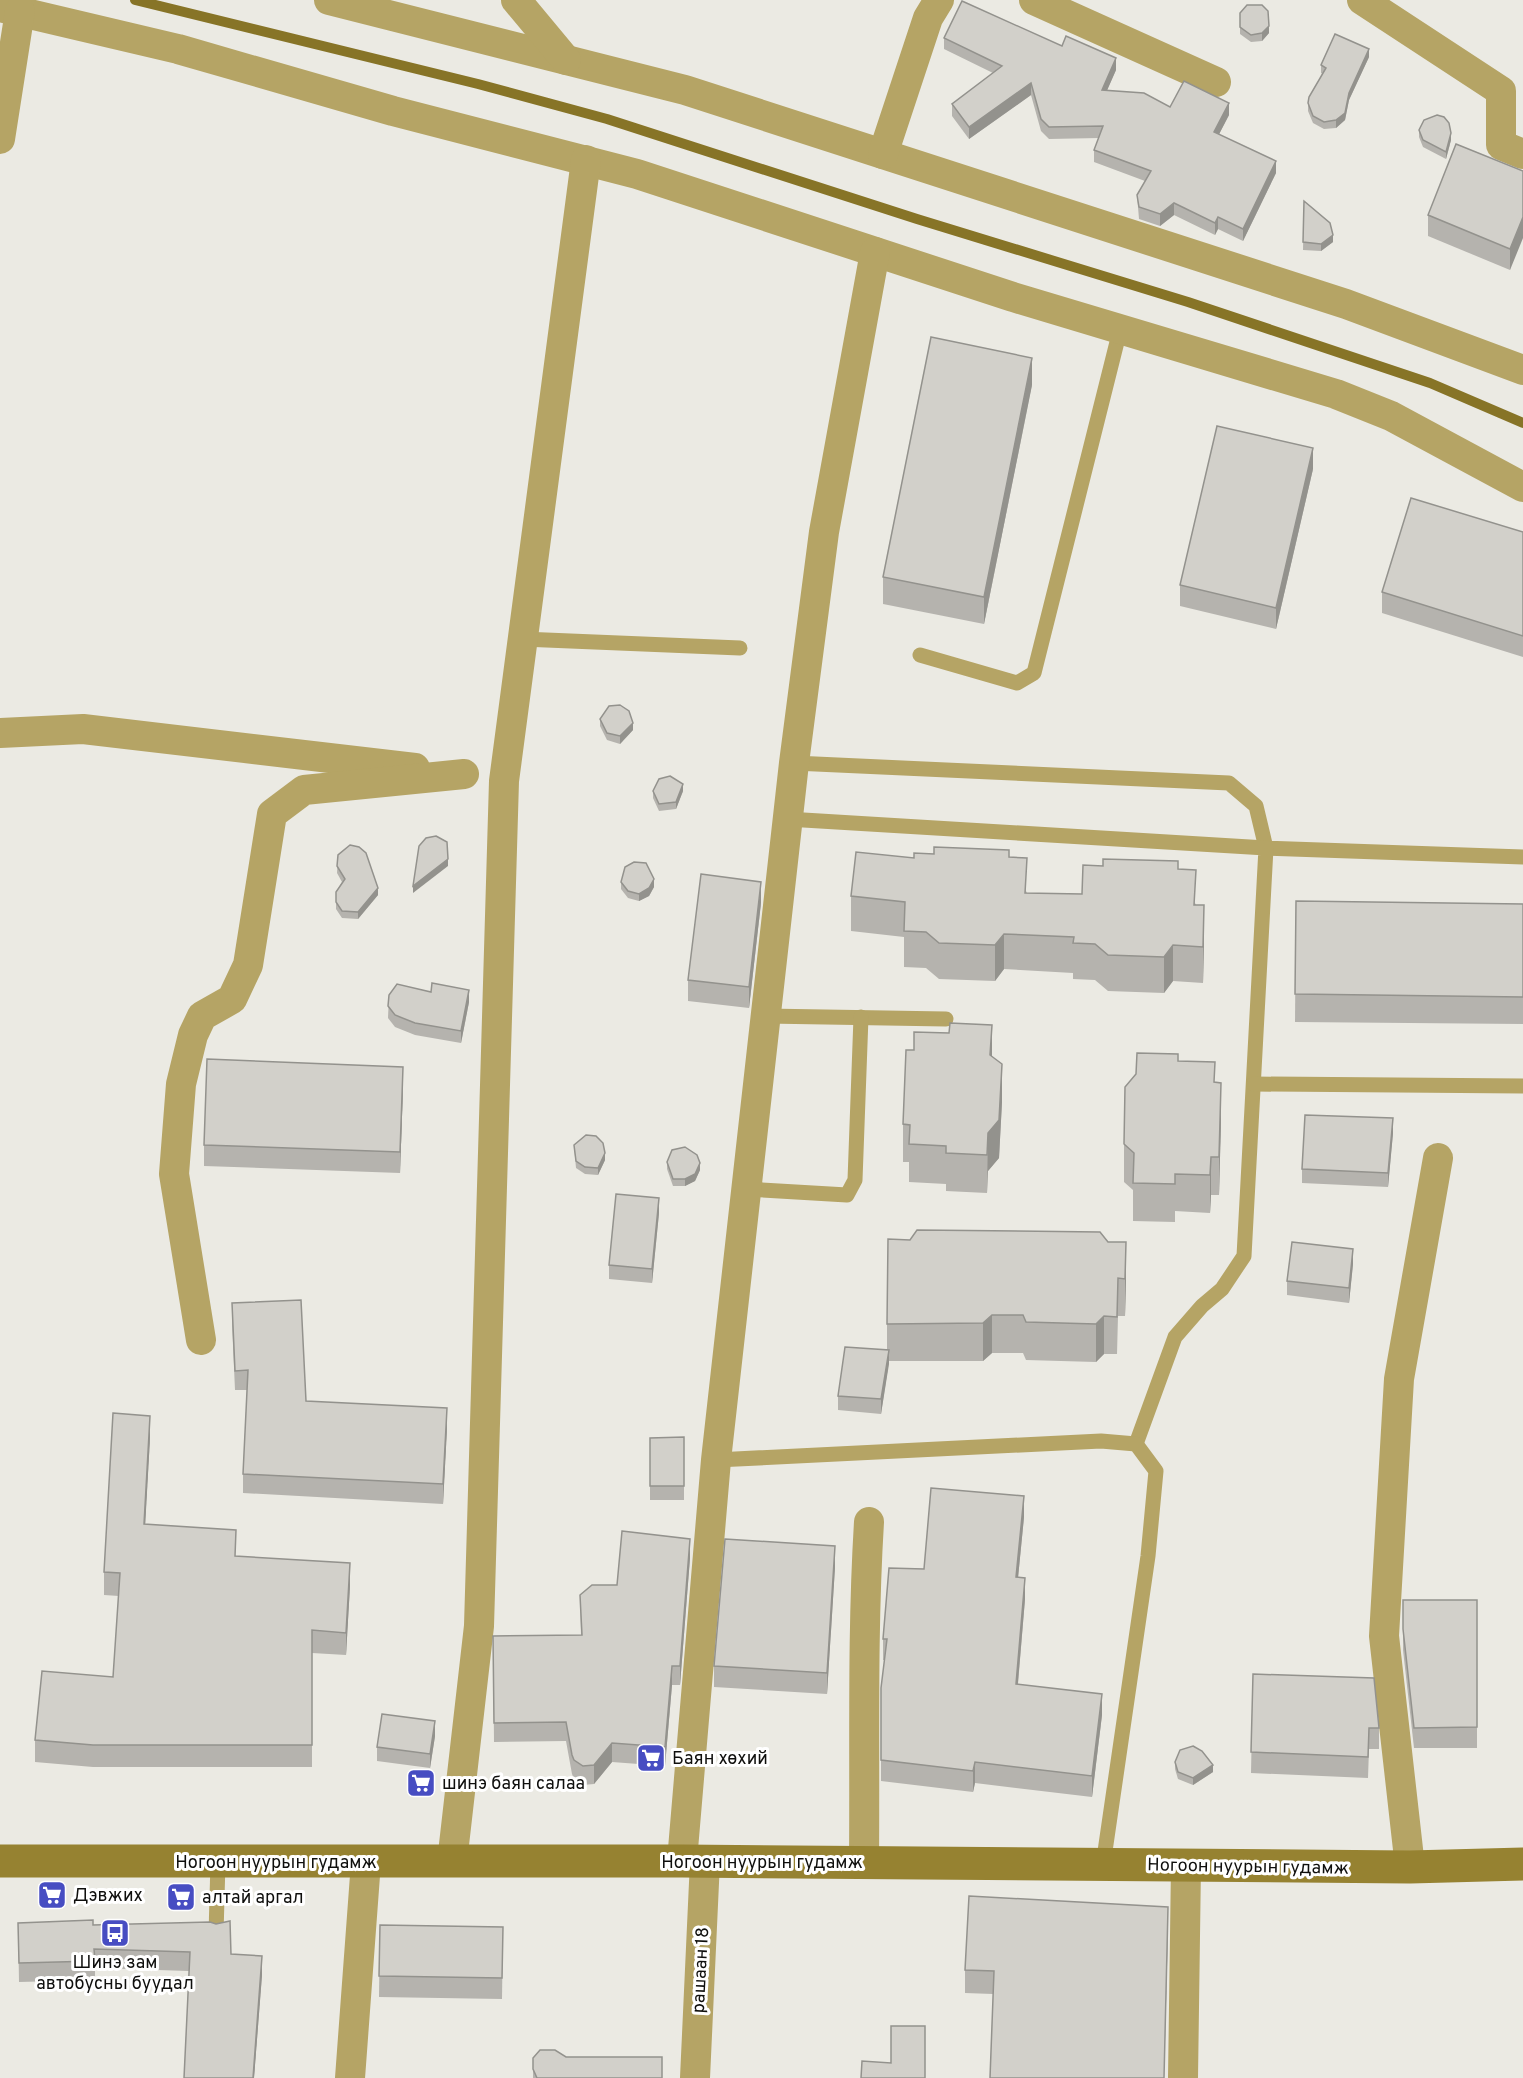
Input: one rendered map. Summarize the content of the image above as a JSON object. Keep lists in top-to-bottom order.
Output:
{
  "streets": {
    "main road": ["Ногоон нуурын гудамж"],
    "street": ["рашаан 18"]
  },
  "crossings": [
    ["Ногоон нуурын гудамж", "рашаан 18"]
  ],
  "places": {
    "supermarket": [
      "Баян хөхий",
      "шинэ баян салаа",
      "Дэвжих",
      "алтай аргал"
    ],
    "bus stop": ["Шинэ зам автобусны буудал"]
  }
}
